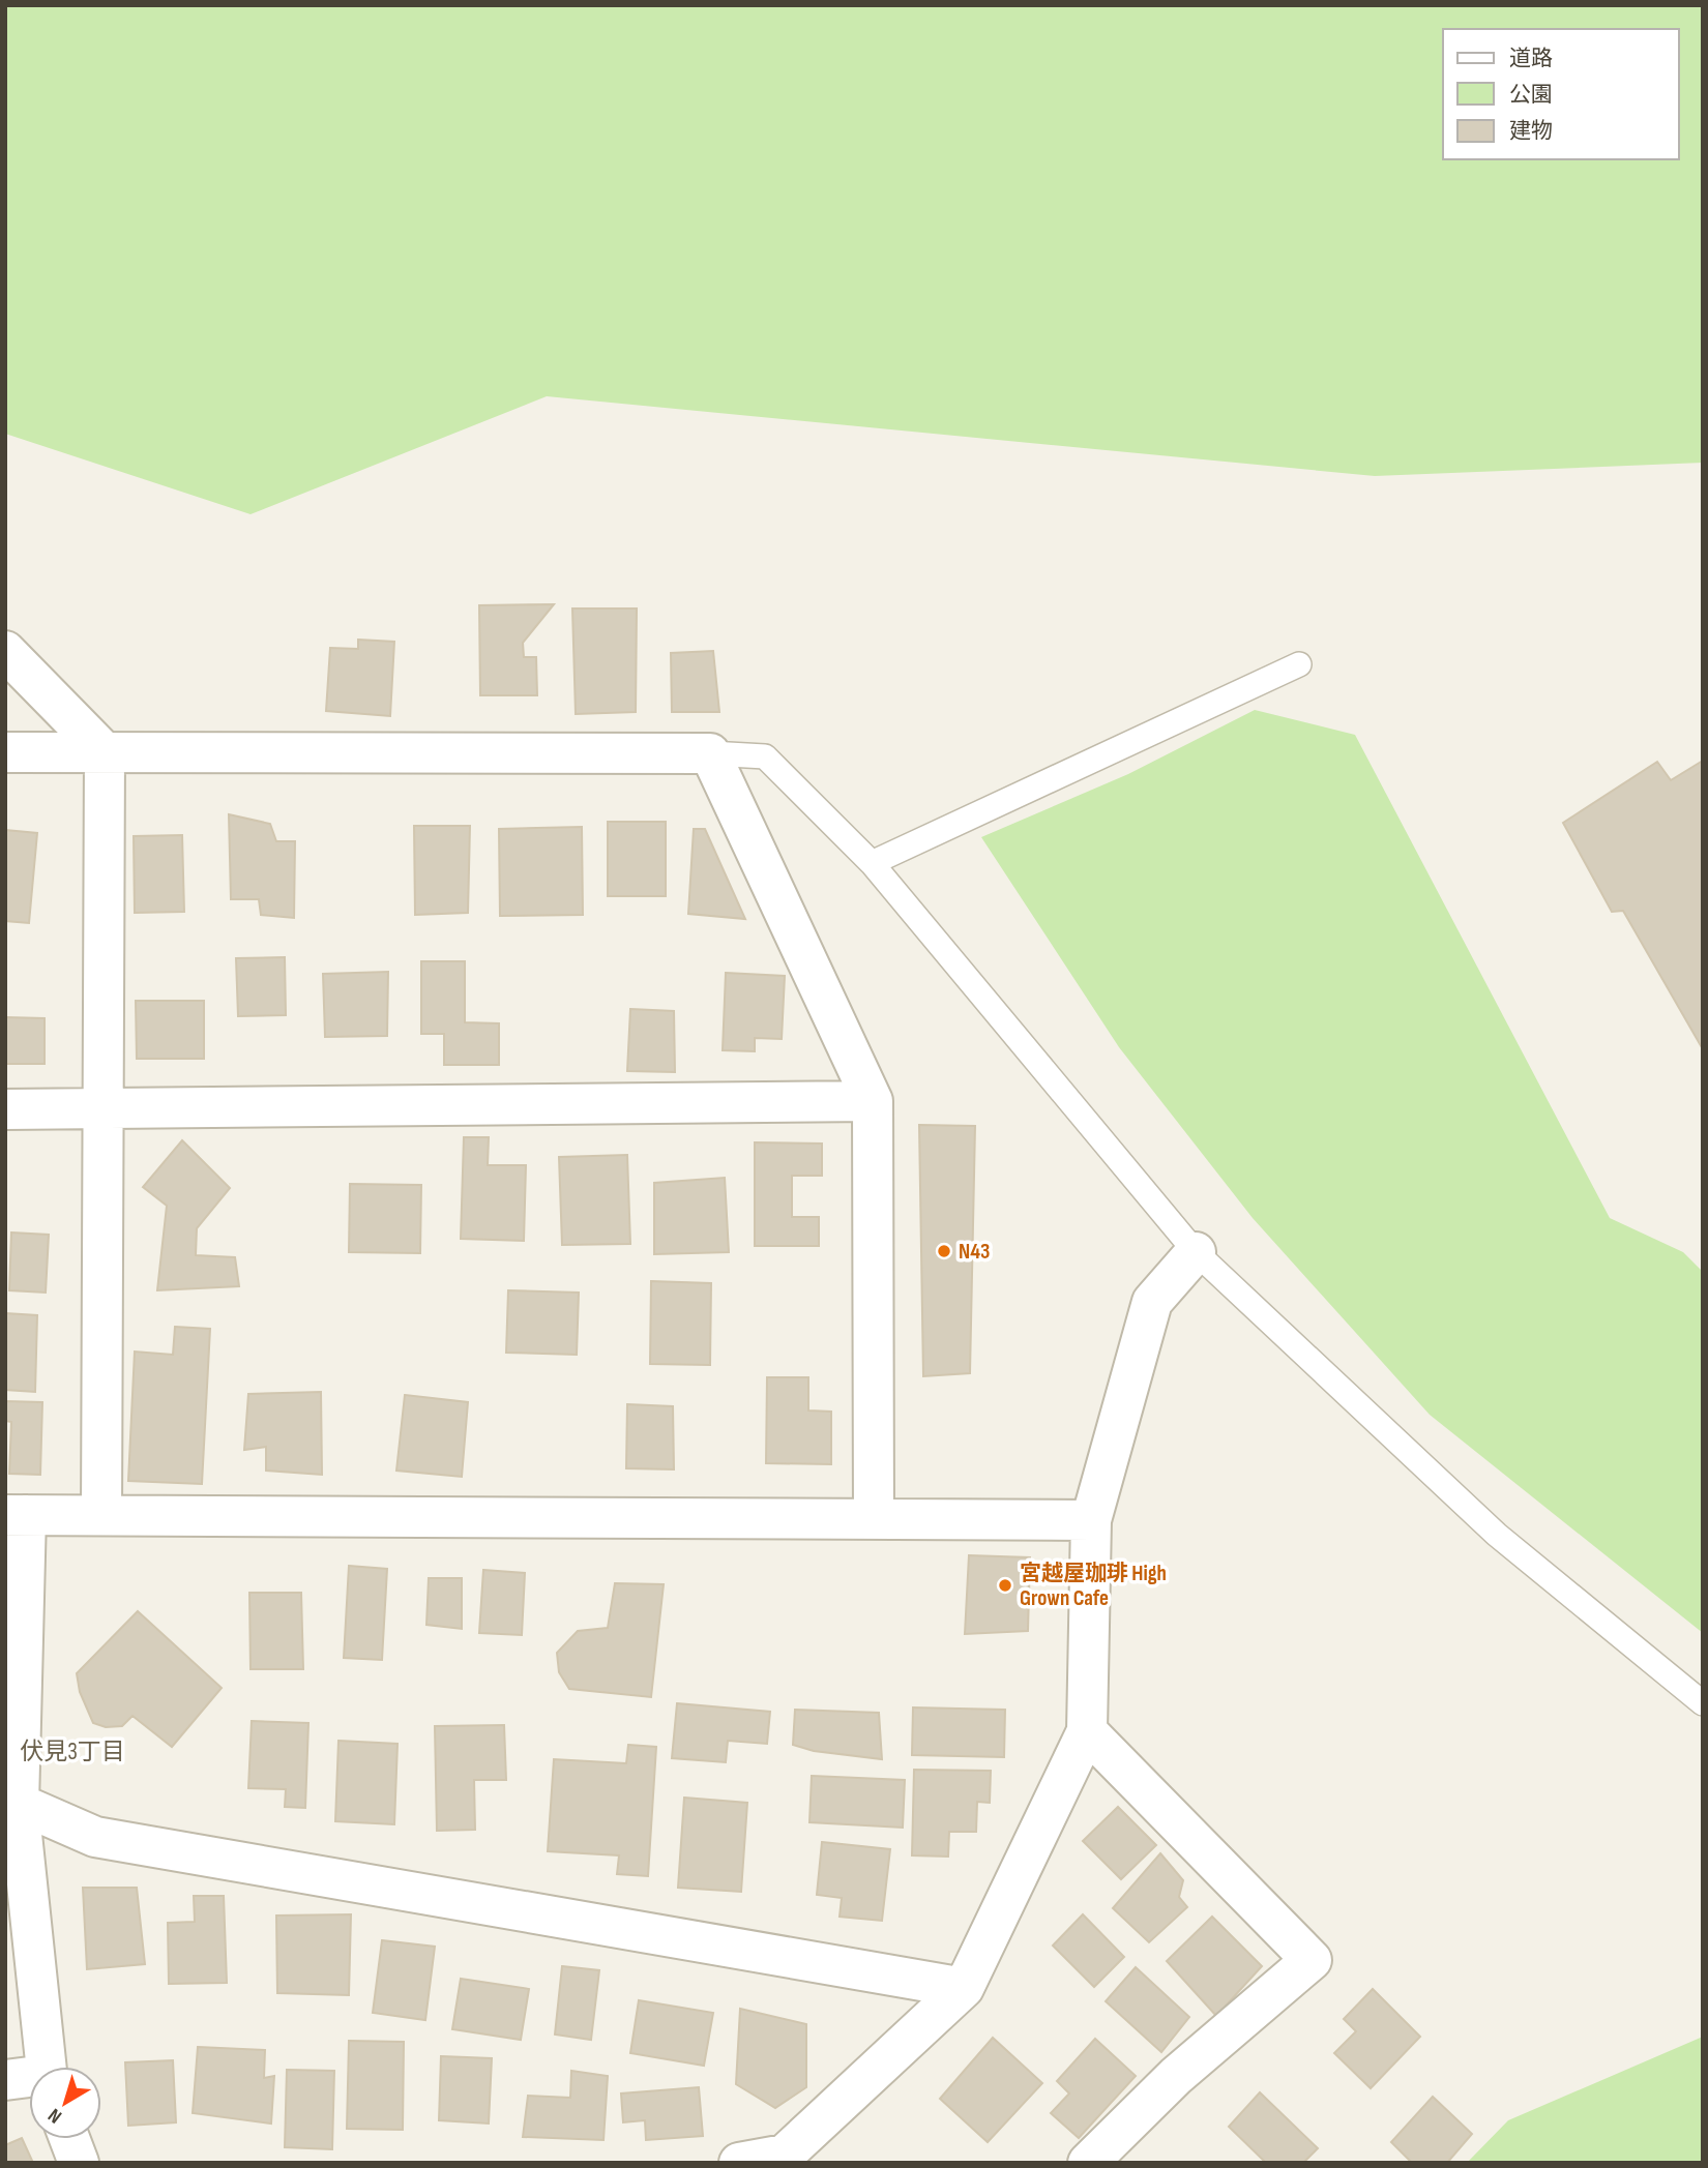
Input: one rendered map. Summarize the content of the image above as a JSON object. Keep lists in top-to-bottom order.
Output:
{
  "districts": ["伏見3丁目"],
  "places": ["N43", "宮越屋珈琲 High Grown Cafe"],
  "legend": ["道路", "公園", "建物"],
  "north": "bottom left"
}
